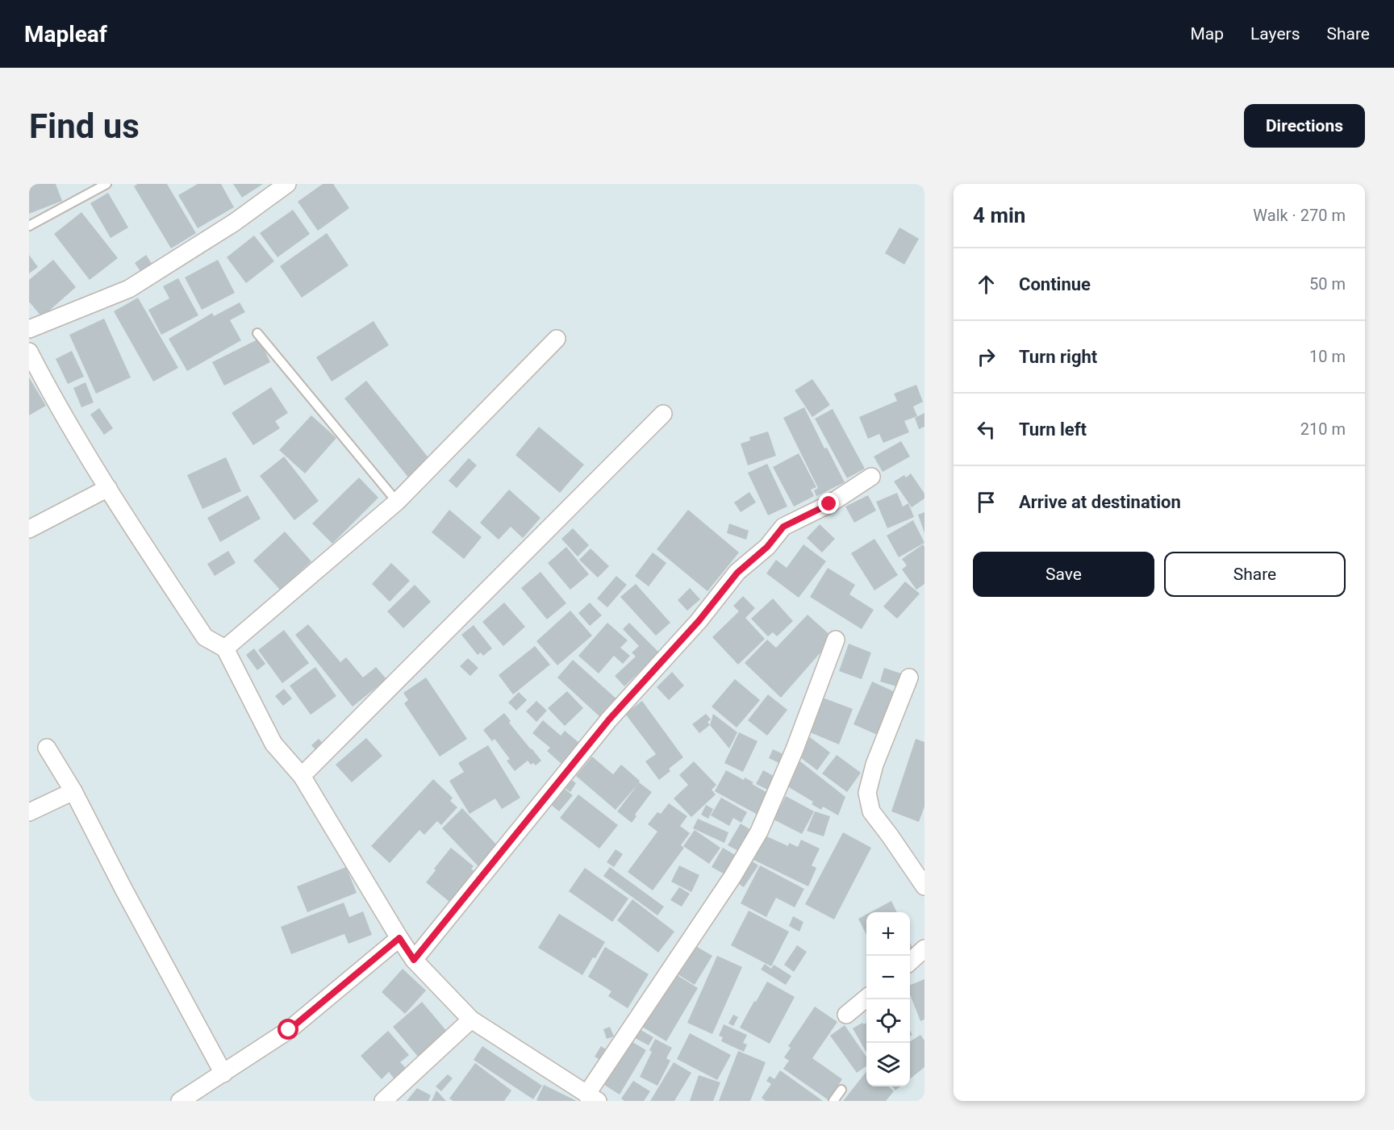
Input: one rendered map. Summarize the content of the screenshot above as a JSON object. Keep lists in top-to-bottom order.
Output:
{
  "page": {
    "header": "Mapleaf",
    "nav": ["Map", "Layers", "Share"],
    "buttons": [
      "Directions",
      ["Save", "Share"]
    ],
    "title": "Find us",
    "heading": ["4 min", "Walk · 270 m"],
    "list": [
      ["Continue", "50 m"],
      ["Turn right", "10 m"],
      ["Turn left", "210 m"],
      "Arrive at destination"
    ],
    "map_buttons": ["+", "−"]
  }
}
